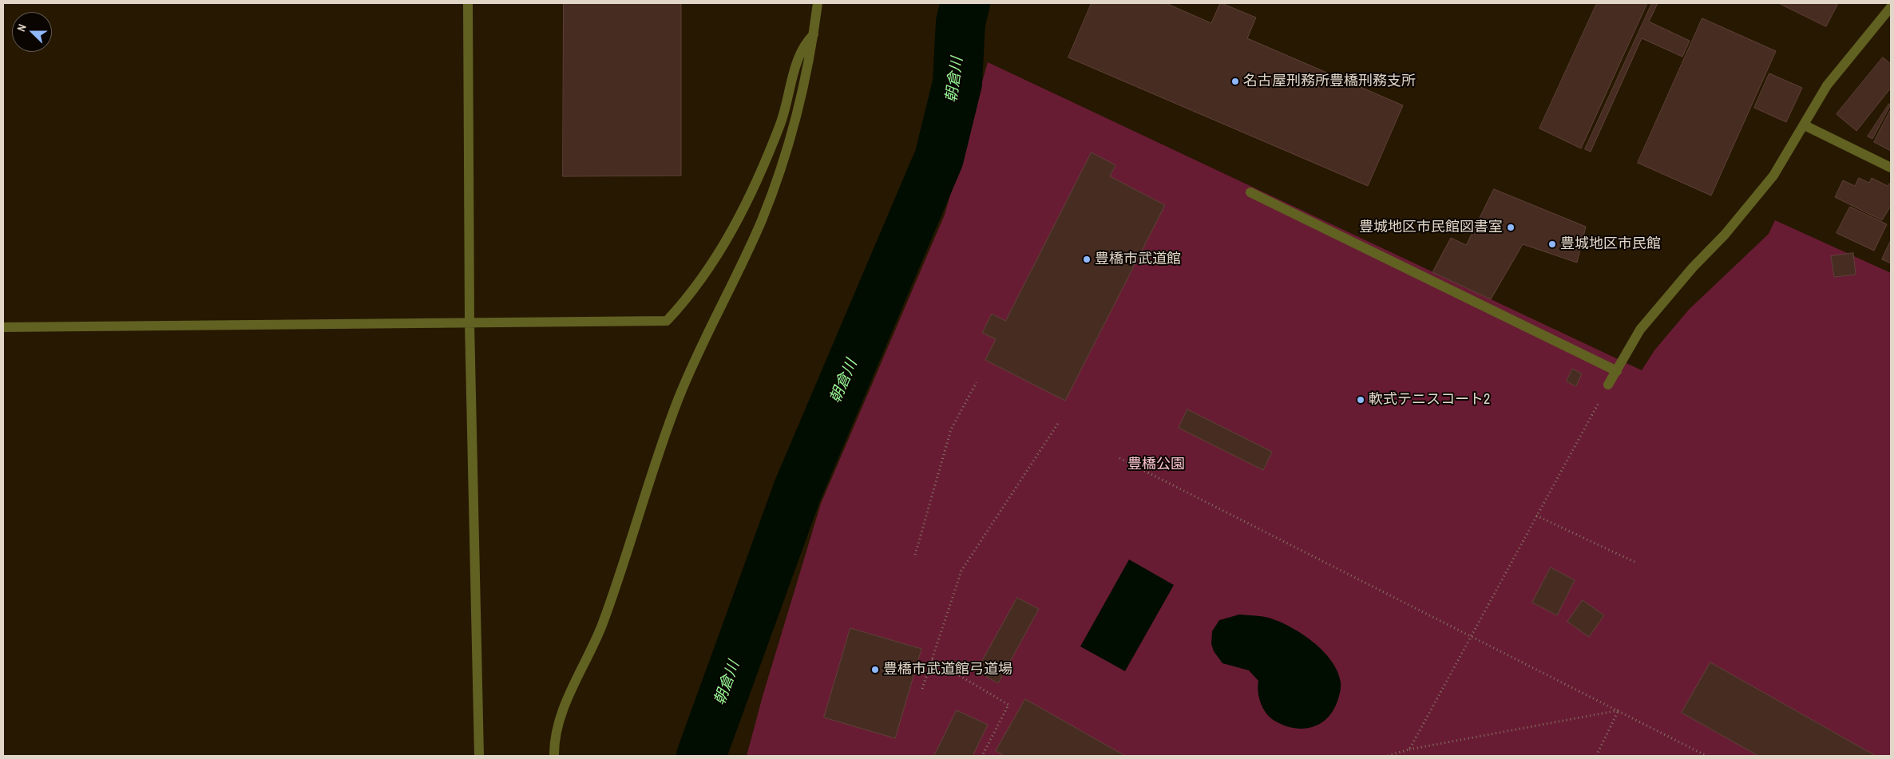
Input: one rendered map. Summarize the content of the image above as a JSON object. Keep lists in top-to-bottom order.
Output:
{
  "water": ["朝倉川"],
  "parks": ["豊橋公園"],
  "places": [
    "名古屋刑務所豊橋刑務支所",
    "豊城地区市民館図書室",
    "豊城地区市民館",
    "豊橋市武道館",
    "軟式テニスコート2",
    "豊橋市武道館弓道場"
  ],
  "north": "left"
}
